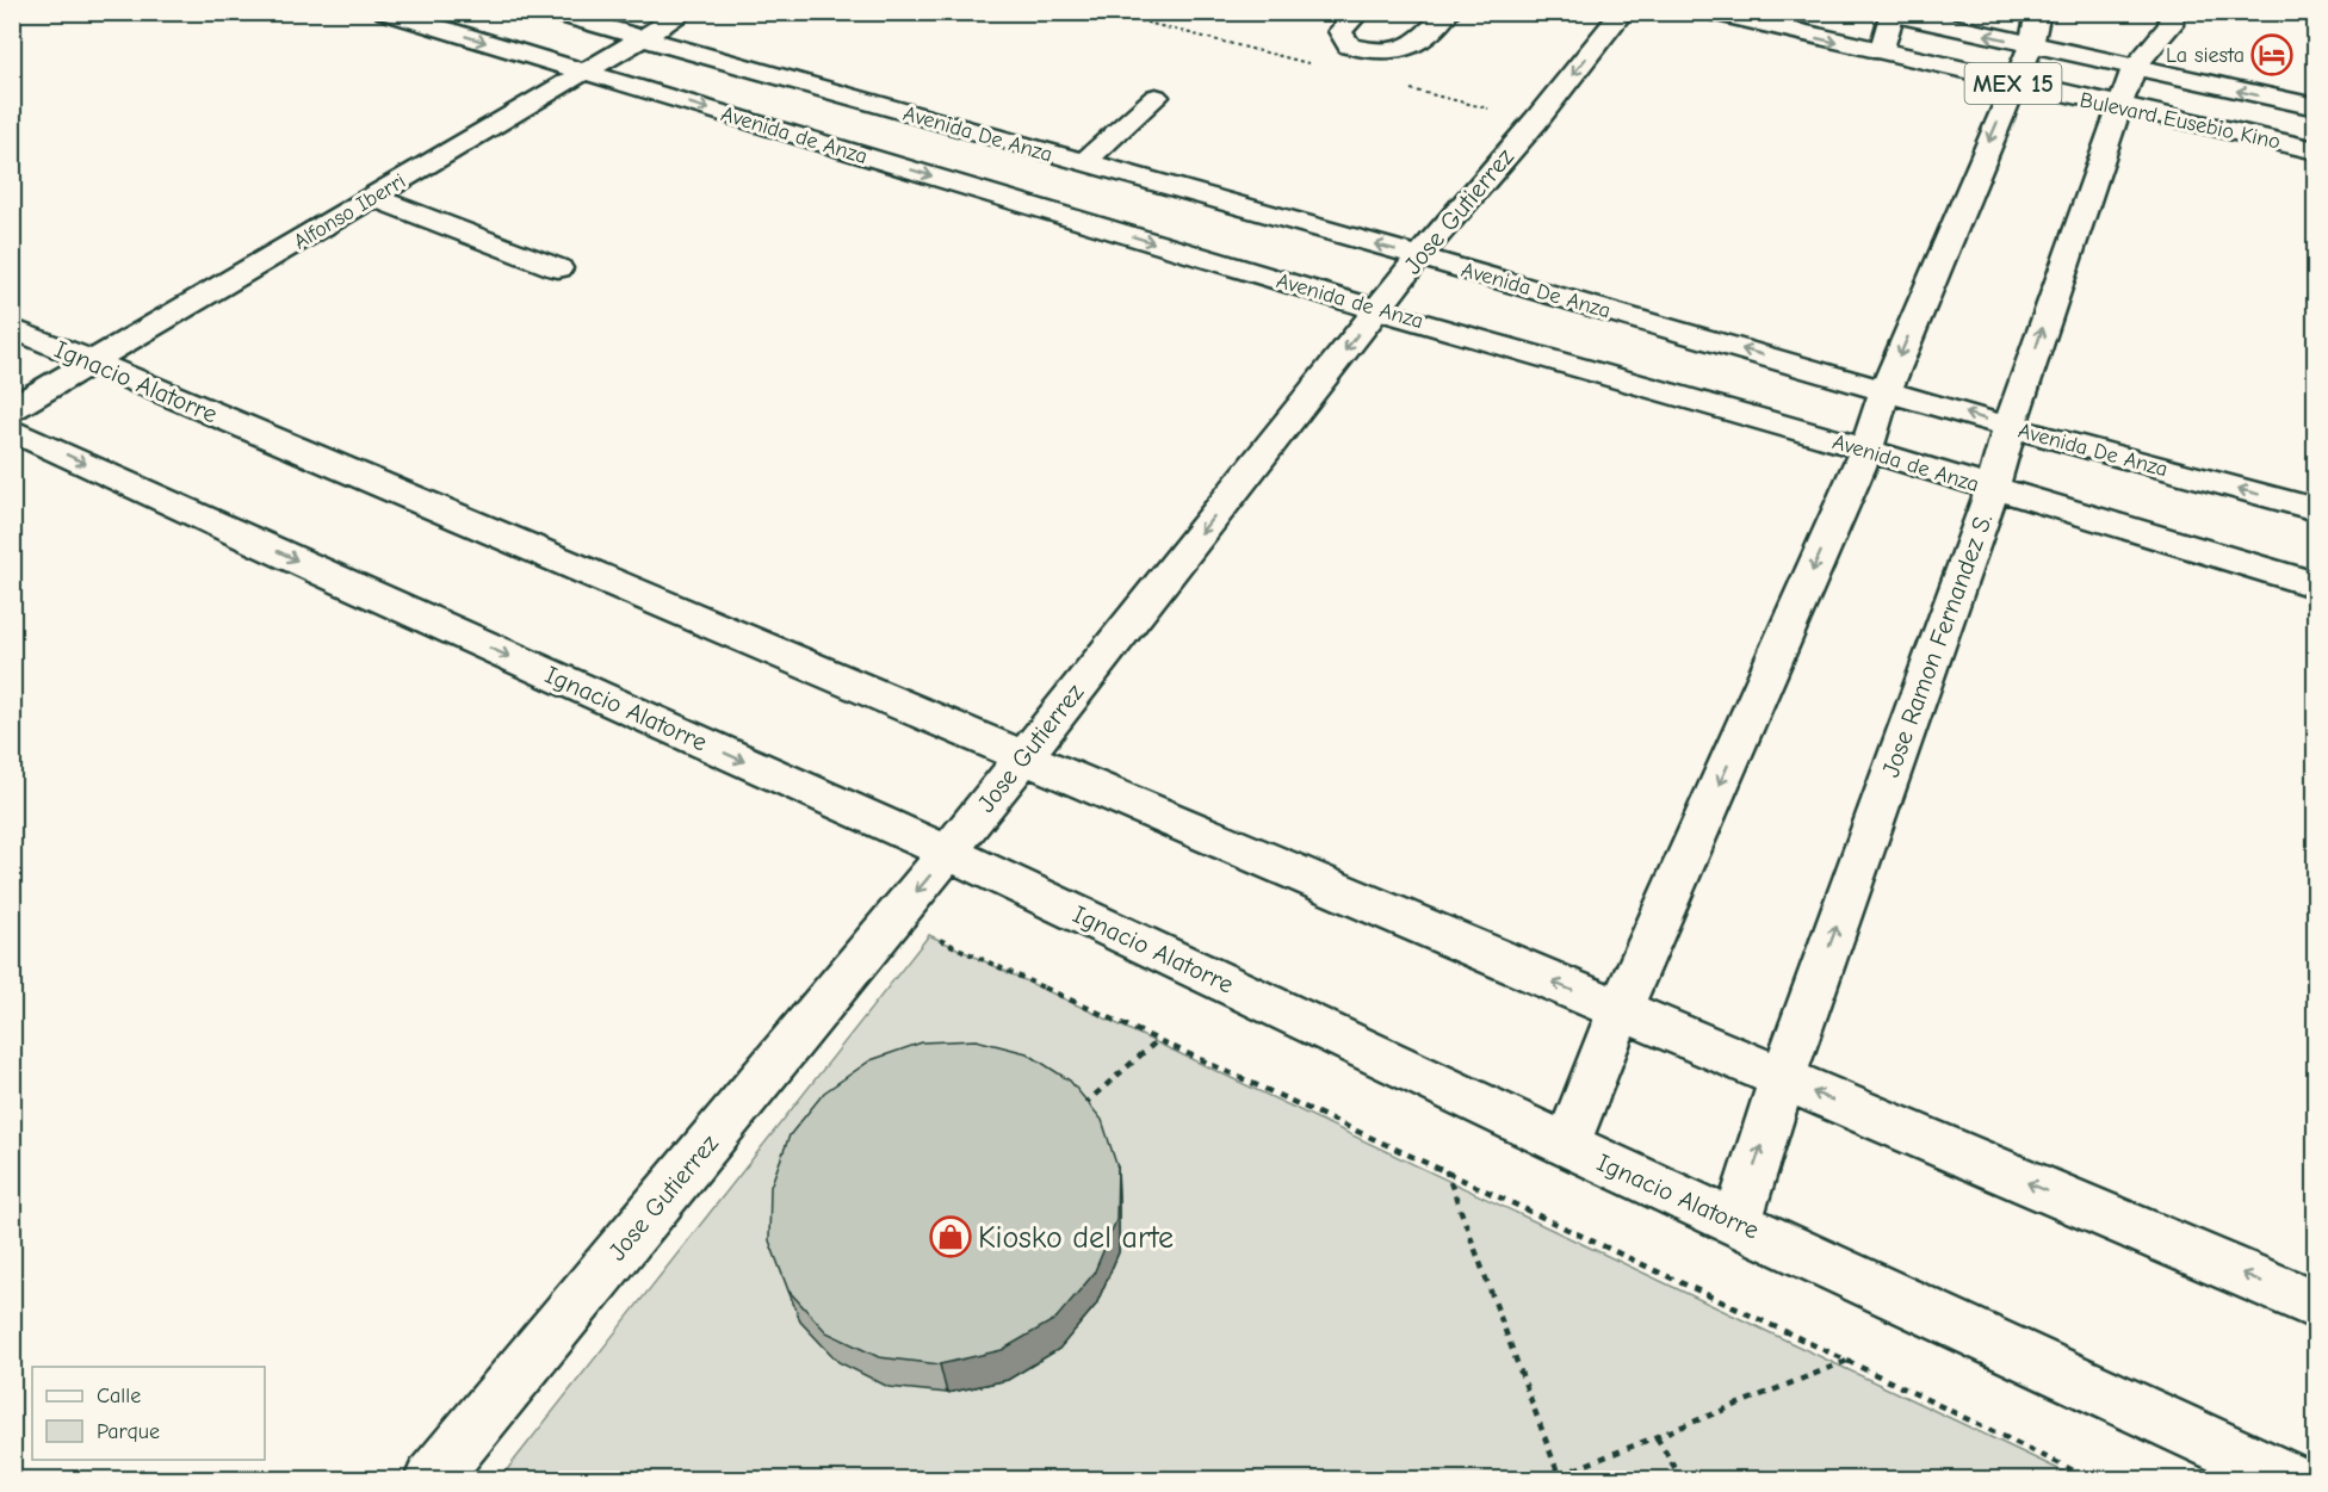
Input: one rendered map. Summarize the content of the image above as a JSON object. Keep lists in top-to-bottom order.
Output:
{
  "streets": {
    "street": [
      "MEX 15",
      "Bulevard Eusebio Kino",
      "Avenida De Anza",
      "Avenida de Anza",
      "Alfonso Iberri",
      "Jose Gutierrez",
      "Ignacio Alatorre",
      "Jose Ramon Fernandez S."
    ]
  },
  "crossings": [
    ["MEX 15", "Jose Ramon Fernandez S."],
    ["Bulevard Eusebio Kino", "Jose Ramon Fernandez S."],
    ["Avenida De Anza", "Alfonso Iberri"],
    ["Avenida De Anza", "Jose Gutierrez"],
    ["Avenida De Anza", "Jose Ramon Fernandez S."],
    ["Avenida de Anza", "Alfonso Iberri"],
    ["Avenida de Anza", "Jose Gutierrez"],
    ["Avenida de Anza", "Jose Ramon Fernandez S."],
    ["Alfonso Iberri", "Ignacio Alatorre"],
    ["Jose Gutierrez", "Ignacio Alatorre"],
    ["Ignacio Alatorre", "Jose Ramon Fernandez S."]
  ],
  "one_way": ["Avenida De Anza", "Avenida de Anza", "Jose Gutierrez"],
  "places": {
    "hotel": ["La siesta"],
    "shop": ["Kiosko del arte"]
  },
  "legend": ["Calle", "Parque"]
}
